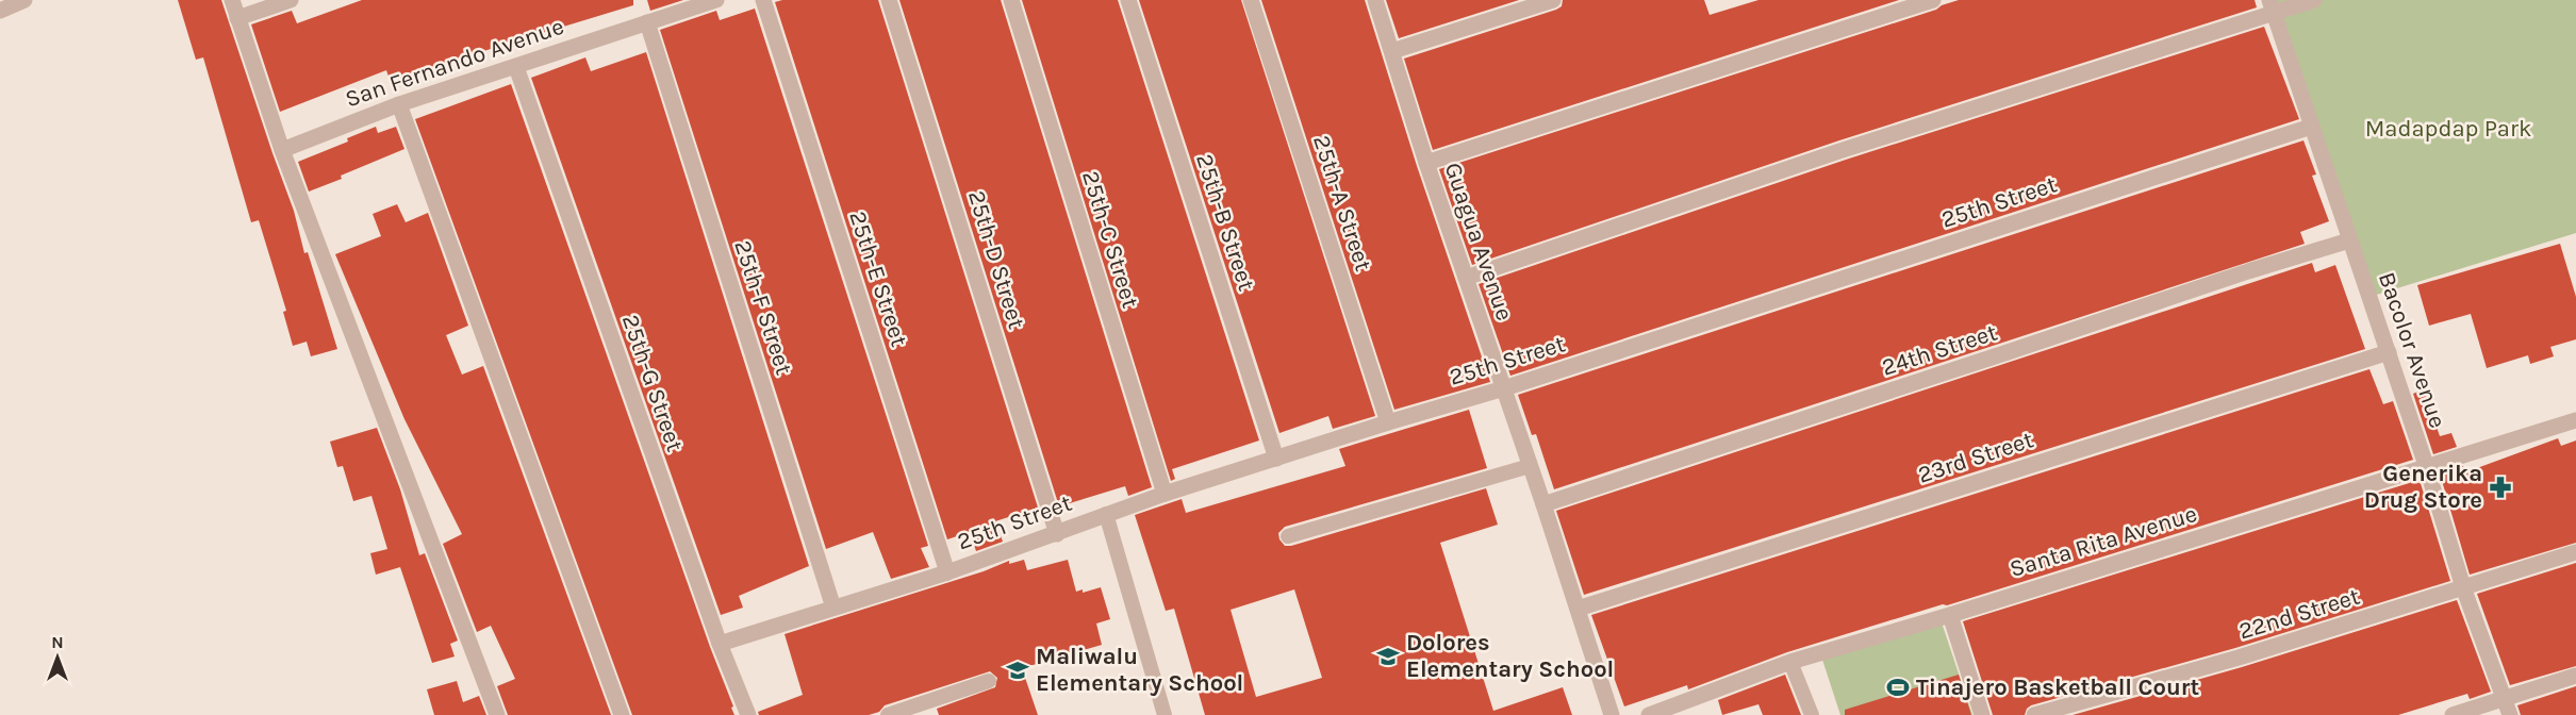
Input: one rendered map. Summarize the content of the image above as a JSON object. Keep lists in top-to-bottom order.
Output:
{
  "streets": {
    "street": [
      "San Fernando Avenue",
      "25th Street",
      "25th-A Street",
      "25th-B Street",
      "25th-C Street",
      "Guagua Avenue",
      "25th-D Street",
      "25th-E Street",
      "25th-F Street",
      "24th Street",
      "Bacolor Avenue",
      "25th-G Street",
      "23rd Street",
      "Santa Rita Avenue",
      "22nd Street"
    ]
  },
  "crossings": [
    ["San Fernando Avenue", "25th-F Street"],
    ["San Fernando Avenue", "25th-G Street"],
    ["25th Street", "25th-A Street"],
    ["25th Street", "25th-B Street"],
    ["25th Street", "25th-C Street"],
    ["25th Street", "Guagua Avenue"],
    ["25th Street", "25th-D Street"],
    ["25th Street", "25th-E Street"],
    ["25th Street", "25th-F Street"],
    ["25th Street", "Bacolor Avenue"],
    ["25th Street", "25th-G Street"],
    ["Guagua Avenue", "24th Street"],
    ["Guagua Avenue", "23rd Street"],
    ["24th Street", "Bacolor Avenue"],
    ["Bacolor Avenue", "23rd Street"],
    ["Bacolor Avenue", "Santa Rita Avenue"],
    ["Bacolor Avenue", "22nd Street"]
  ],
  "parks": ["Madapdap Park"],
  "places": {
    "pharmacy": ["Generika Drug Store"],
    "school or university": ["Dolores Elementary School", "Maliwalu Elementary School"],
    "sports": ["Tinajero Basketball Court"]
  },
  "north": "top"
}
